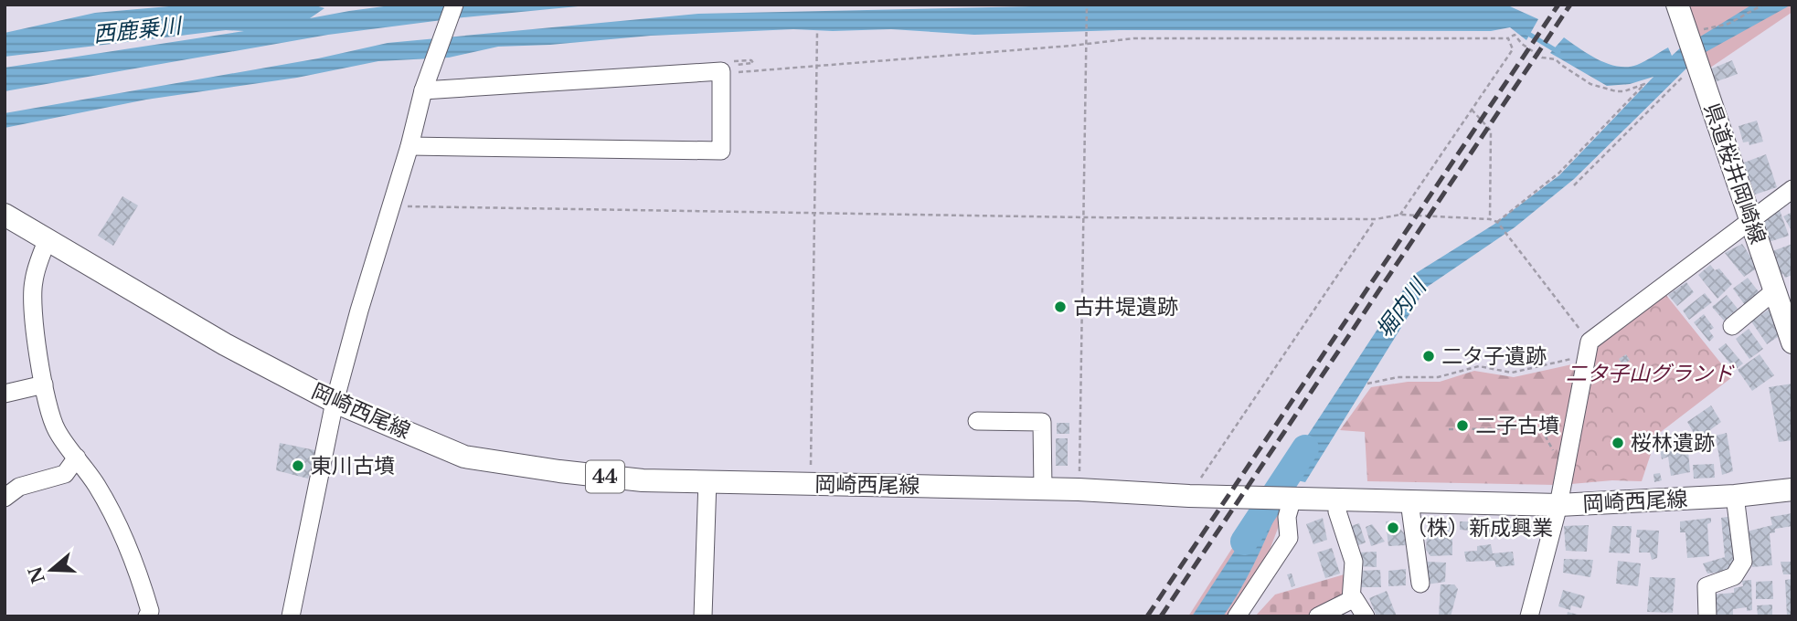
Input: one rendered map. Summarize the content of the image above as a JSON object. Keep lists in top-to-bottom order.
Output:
{
  "streets": {
    "main road": ["県道桜井岡崎線", "岡崎西尾線", "44"]
  },
  "water": ["西鹿乗川", "堀内川"],
  "parks": ["二タ子山グランド"],
  "places": [
    "古井堤遺跡",
    "二タ子遺跡",
    "二子古墳",
    "桜林遺跡",
    "東川古墳",
    "（株）新成興業"
  ],
  "north": "left"
}
